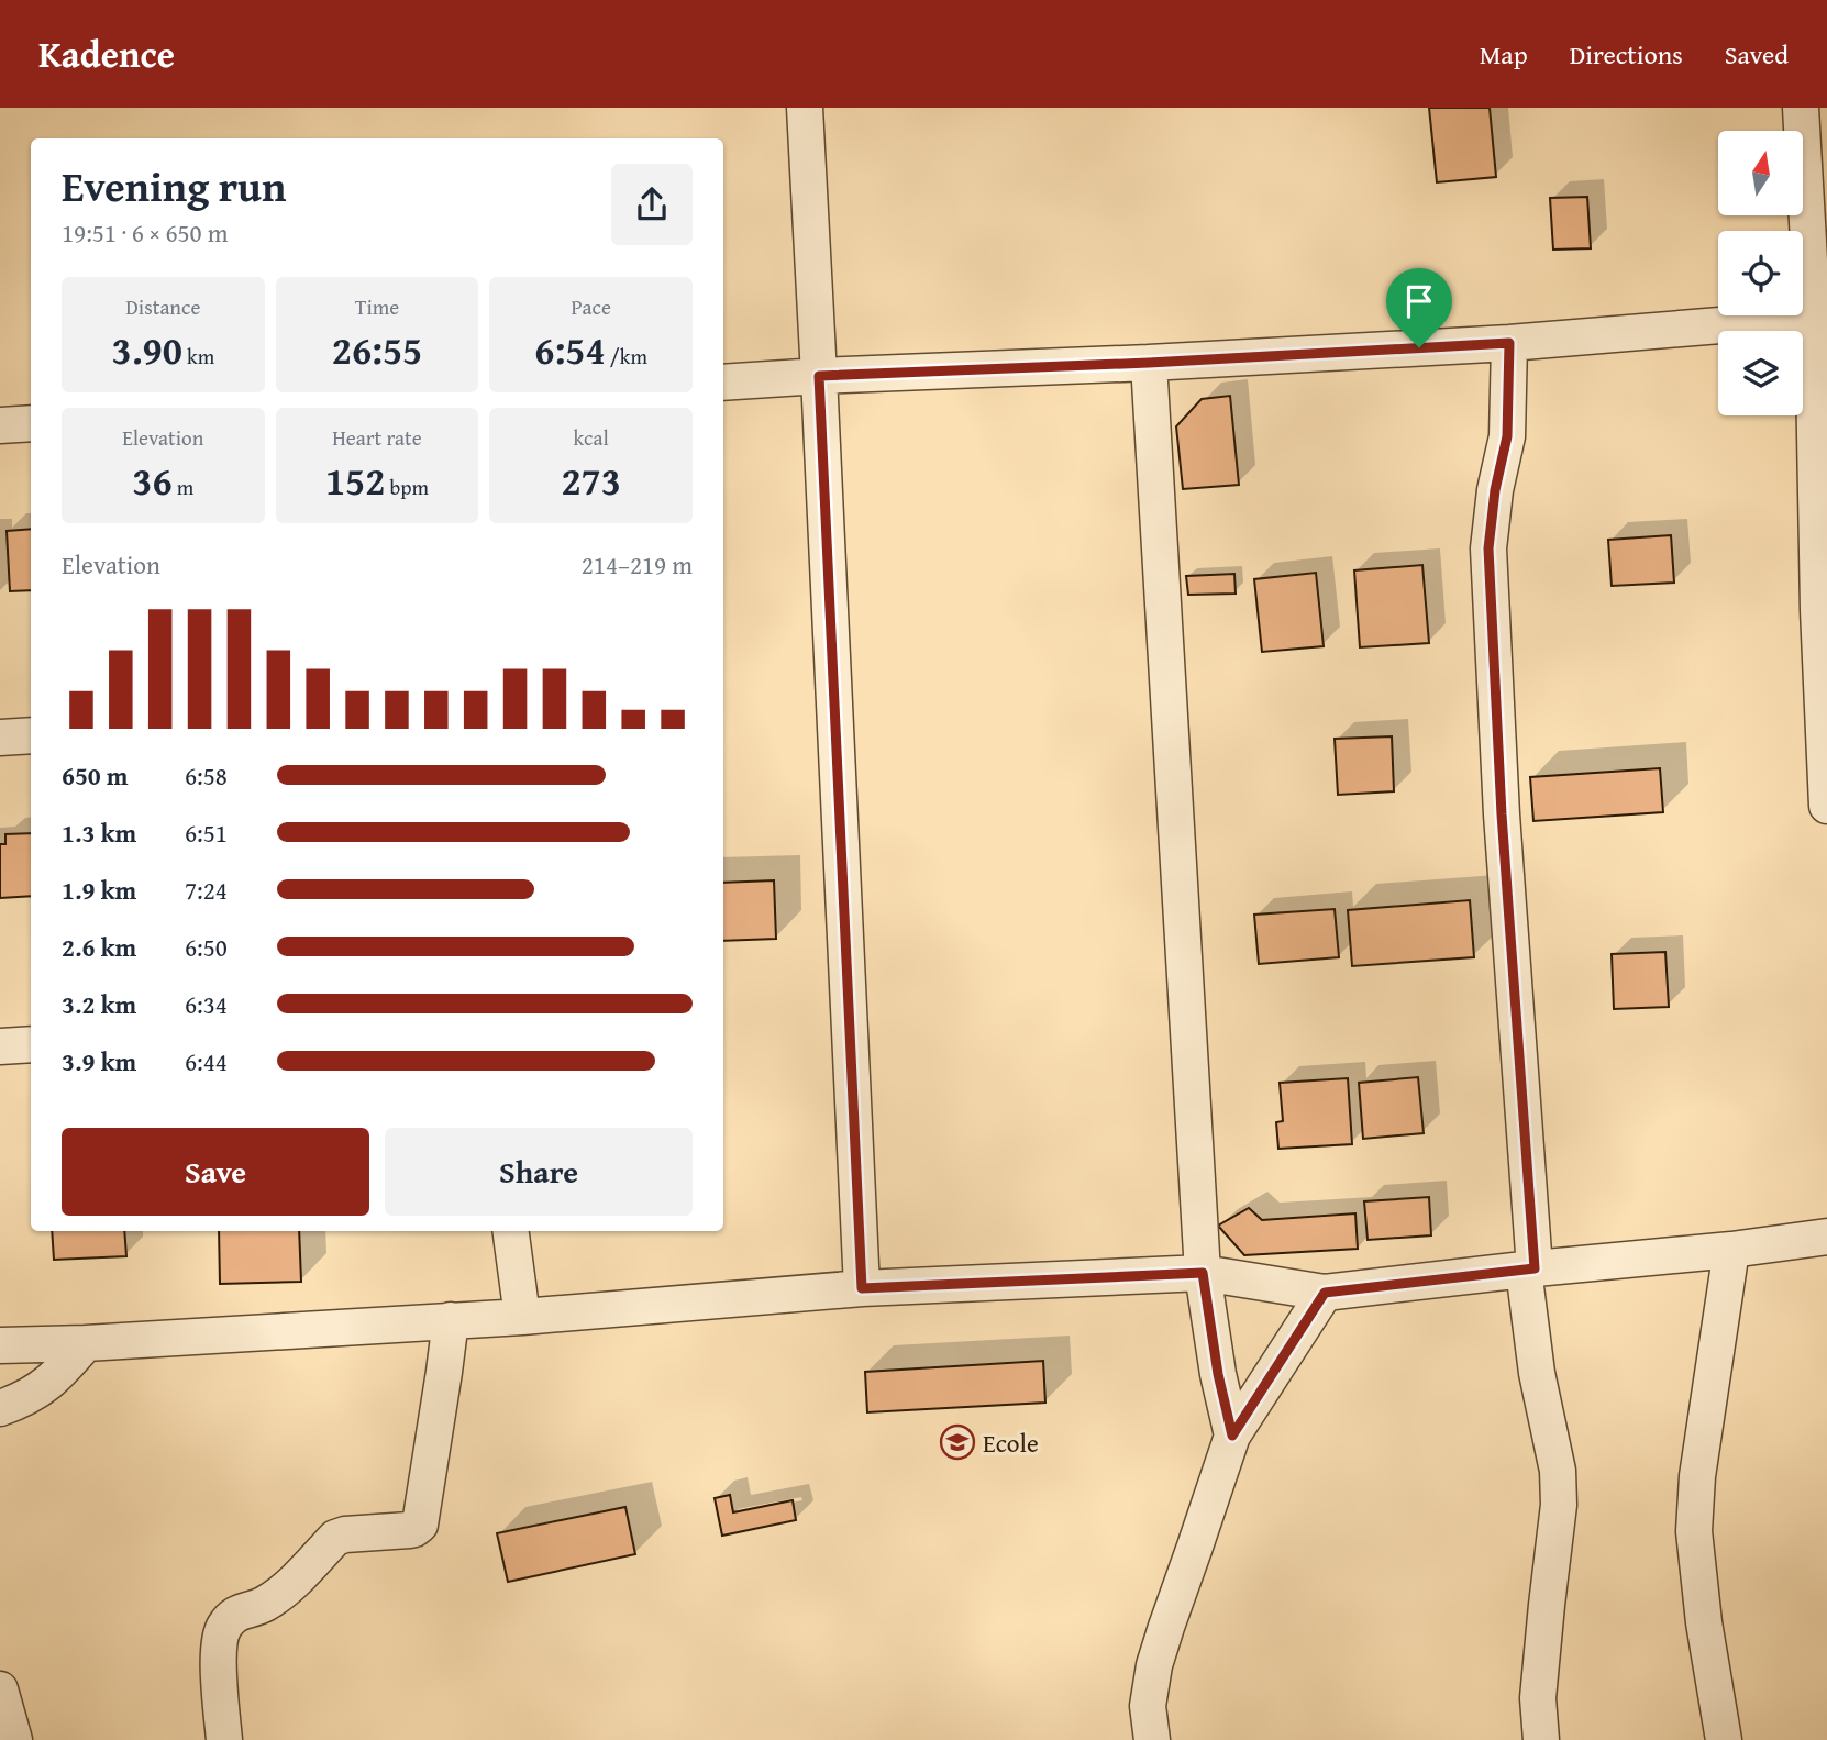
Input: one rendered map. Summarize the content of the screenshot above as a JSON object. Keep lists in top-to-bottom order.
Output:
{
  "places": {
    "school or university": ["Ecole"]
  },
  "north": "top",
  "page": {
    "header": "Kadence",
    "nav": ["Map", "Directions", "Saved"],
    "heading": ["Evening run", "19:51 · 6 × 650 m"],
    "stats": [
      ["Distance", "3.90 km"],
      ["Time", "26:55"],
      ["Pace", "6:54 /km"],
      ["Elevation", "36 m"],
      ["Heart rate", "152 bpm"],
      ["kcal", "273"]
    ],
    "chart": ["Elevation", "214–219 m"],
    "list": [
      {
        "name": "650 m",
        "note": "6:58"
      },
      {
        "name": "1.3 km",
        "note": "6:51"
      },
      {
        "name": "1.9 km",
        "note": "7:24"
      },
      {
        "name": "2.6 km",
        "note": "6:50"
      },
      {
        "name": "3.2 km",
        "note": "6:34"
      },
      {
        "name": "3.9 km",
        "note": "6:44"
      }
    ],
    "buttons": ["Save", "Share"]
  }
}
